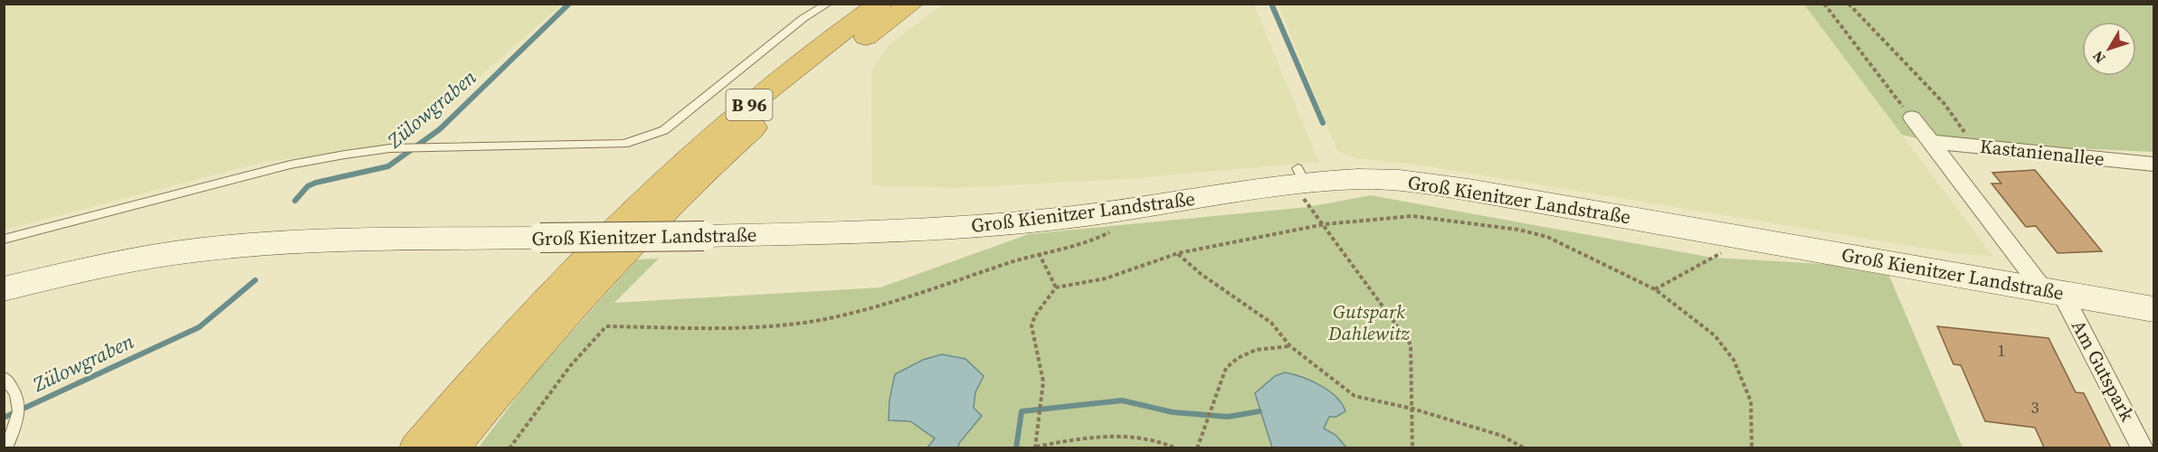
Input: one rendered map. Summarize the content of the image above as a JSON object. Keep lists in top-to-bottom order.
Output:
{
  "streets": {
    "highway": ["B 96"],
    "main road": ["Groß Kienitzer Landstraße"],
    "street": ["Kastanienallee", "Am Gutspark"]
  },
  "crossings": [
    ["Kastanienallee", "Groß Kienitzer Landstraße"],
    ["Kastanienallee", "Am Gutspark"],
    ["Groß Kienitzer Landstraße", "Am Gutspark"]
  ],
  "water": ["Zülowgraben"],
  "parks": ["Gutspark Dahlewitz"],
  "house_numbers": ["1", "3"],
  "north": "bottom left"
}
